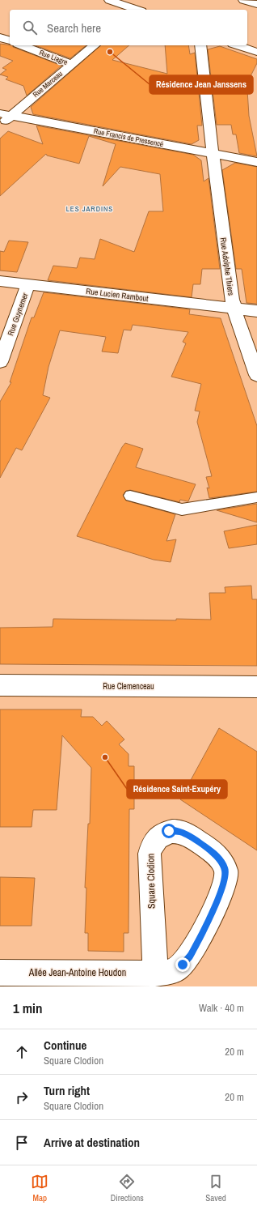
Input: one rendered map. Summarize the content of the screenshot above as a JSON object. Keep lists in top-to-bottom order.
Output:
{
  "streets": {
    "street": [
      "Rue Liagre",
      "Rue Marceau",
      "Rue Francis de Pressencé",
      "Rue Adolphe Thiers",
      "Rue Lucien Rambout",
      "Rue Guynemer",
      "Rue Clemenceau",
      "Square Clodion",
      "Allée Jean-Antoine Houdon"
    ]
  },
  "crossings": [
    ["Rue Liagre", "Rue Marceau"],
    ["Rue Marceau", "Rue Francis de Pressencé"],
    ["Rue Francis de Pressencé", "Rue Adolphe Thiers"],
    ["Rue Adolphe Thiers", "Rue Lucien Rambout"],
    ["Rue Lucien Rambout", "Rue Guynemer"],
    ["Square Clodion", "Allée Jean-Antoine Houdon"]
  ],
  "districts": ["LES JARDINS"],
  "places": ["Résidence Jean Janssens", "Résidence Saint-Exupéry"],
  "page": {
    "search": "Search here",
    "heading": ["1 min", "Walk · 40 m"],
    "list": [
      ["Continue", "Square Clodion", "20 m"],
      ["Turn right", "Square Clodion", "20 m"],
      "Arrive at destination"
    ],
    "nav": ["Map", "Directions", "Saved"]
  }
}
